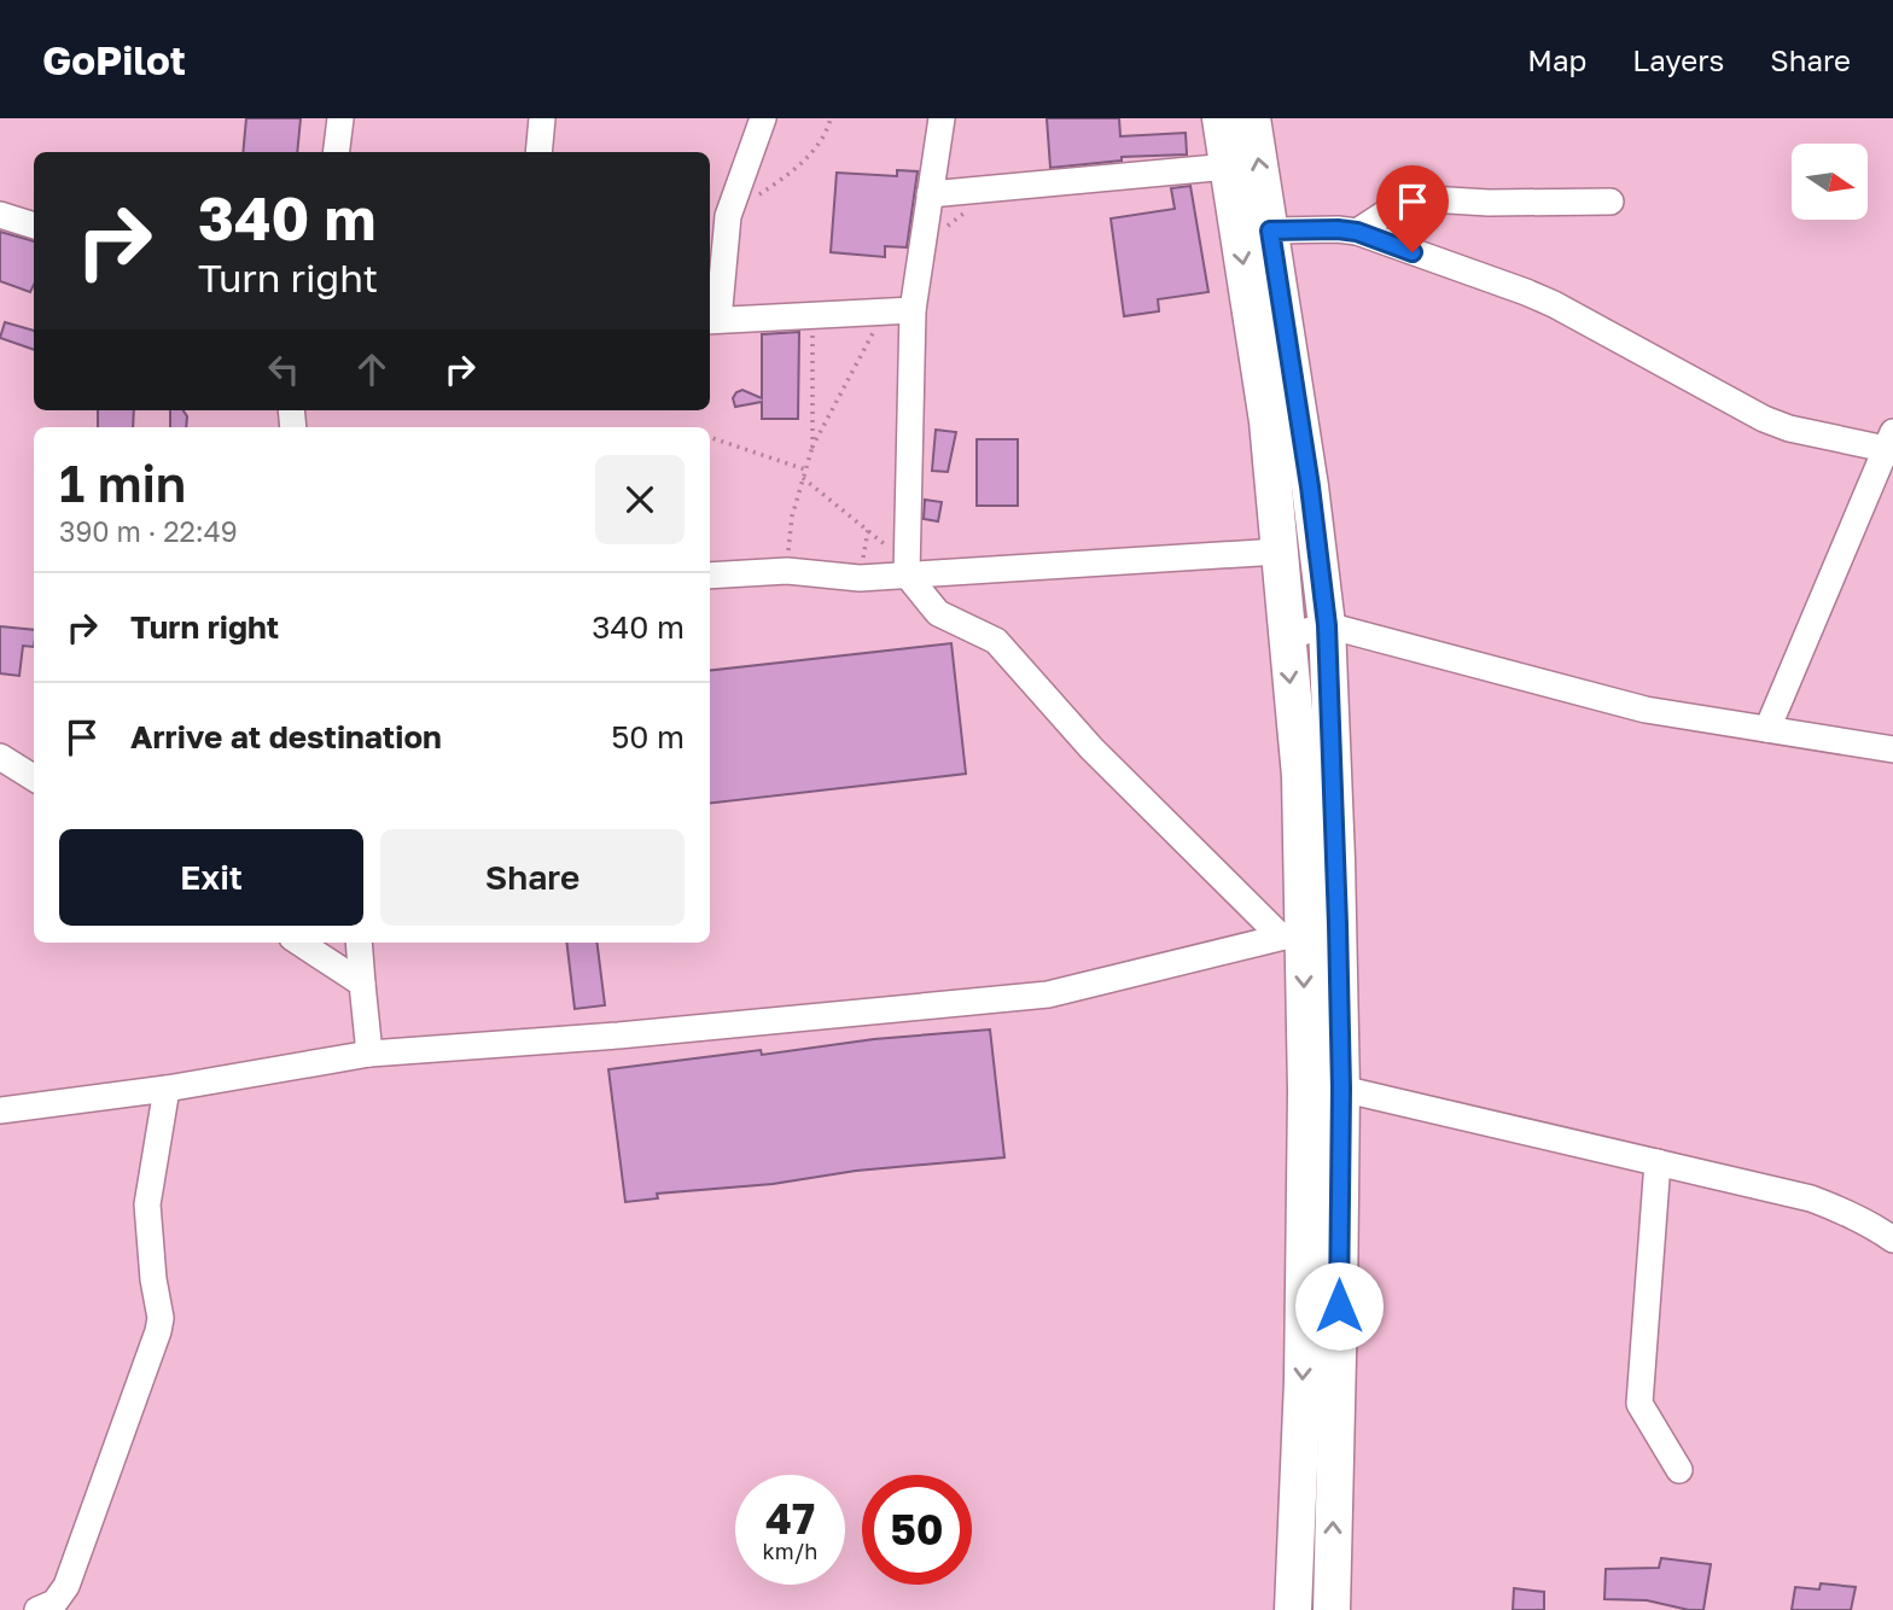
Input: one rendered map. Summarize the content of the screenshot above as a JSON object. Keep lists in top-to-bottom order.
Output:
{
  "north": "right",
  "page": {
    "header": "GoPilot",
    "nav": ["Map", "Layers", "Share"],
    "turn": ["340 m", "Turn right"],
    "heading": ["1 min", "390 m · 22:49"],
    "list": [
      {
        "name": "Turn right",
        "value": "340 m"
      },
      {
        "name": "Arrive at destination",
        "value": "50 m"
      }
    ],
    "buttons": ["Exit", "Share"],
    "speed": "47 km/h",
    "limit": "50"
  }
}
